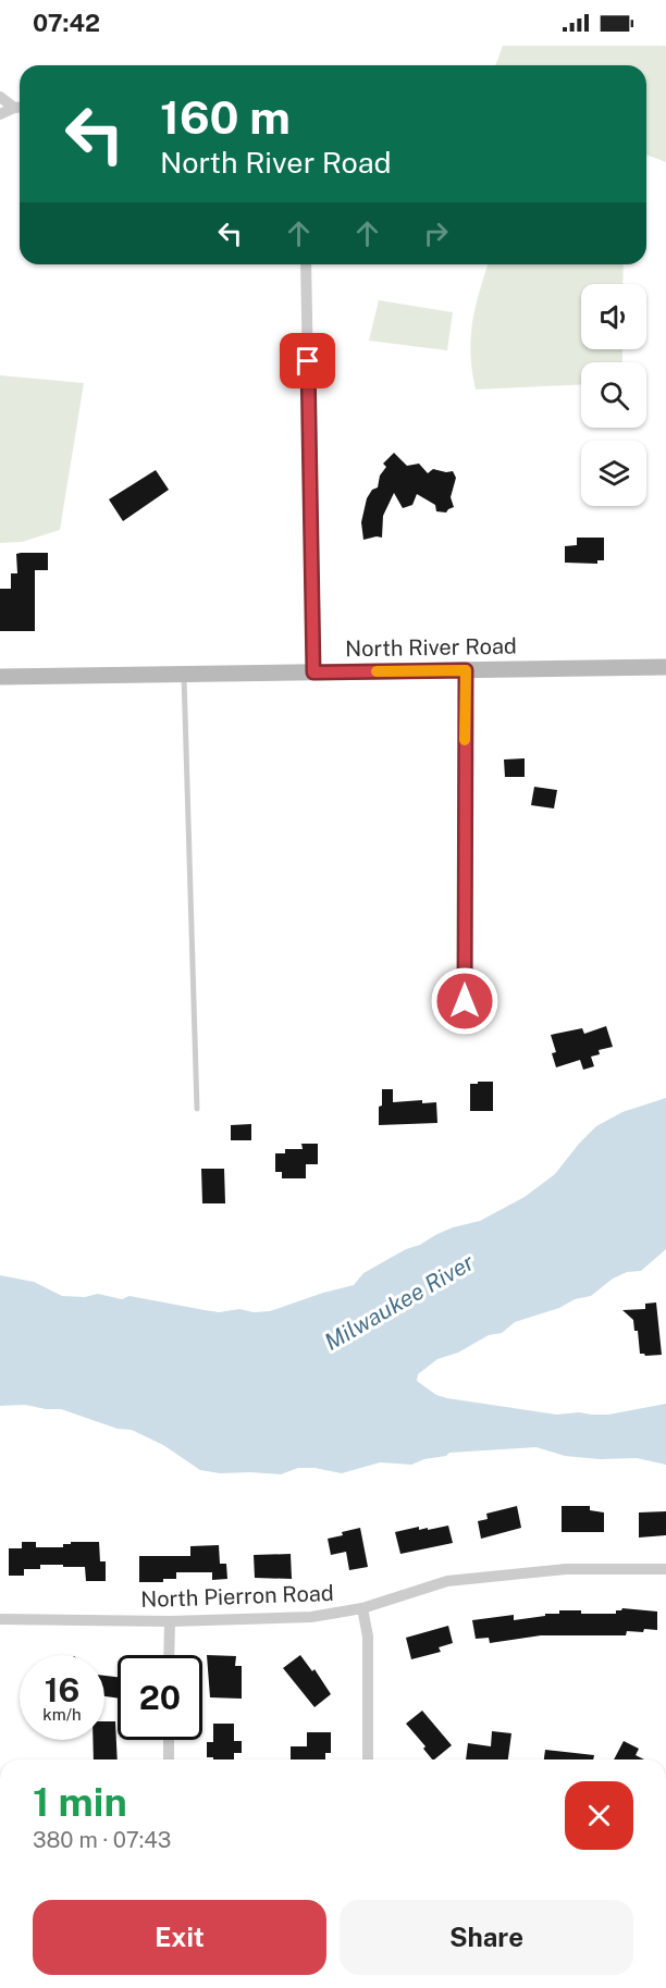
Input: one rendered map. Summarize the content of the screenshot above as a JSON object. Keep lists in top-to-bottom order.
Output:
{
  "streets": {
    "street": ["North River Road", "North Pierron Road"]
  },
  "water": ["Milwaukee River"],
  "page": {
    "status": "07:42",
    "turn": ["160 m", "North River Road"],
    "speed": "16 km/h",
    "limit": "20",
    "heading": ["1 min", "380 m · 07:43"],
    "buttons": ["Exit", "Share"]
  }
}
